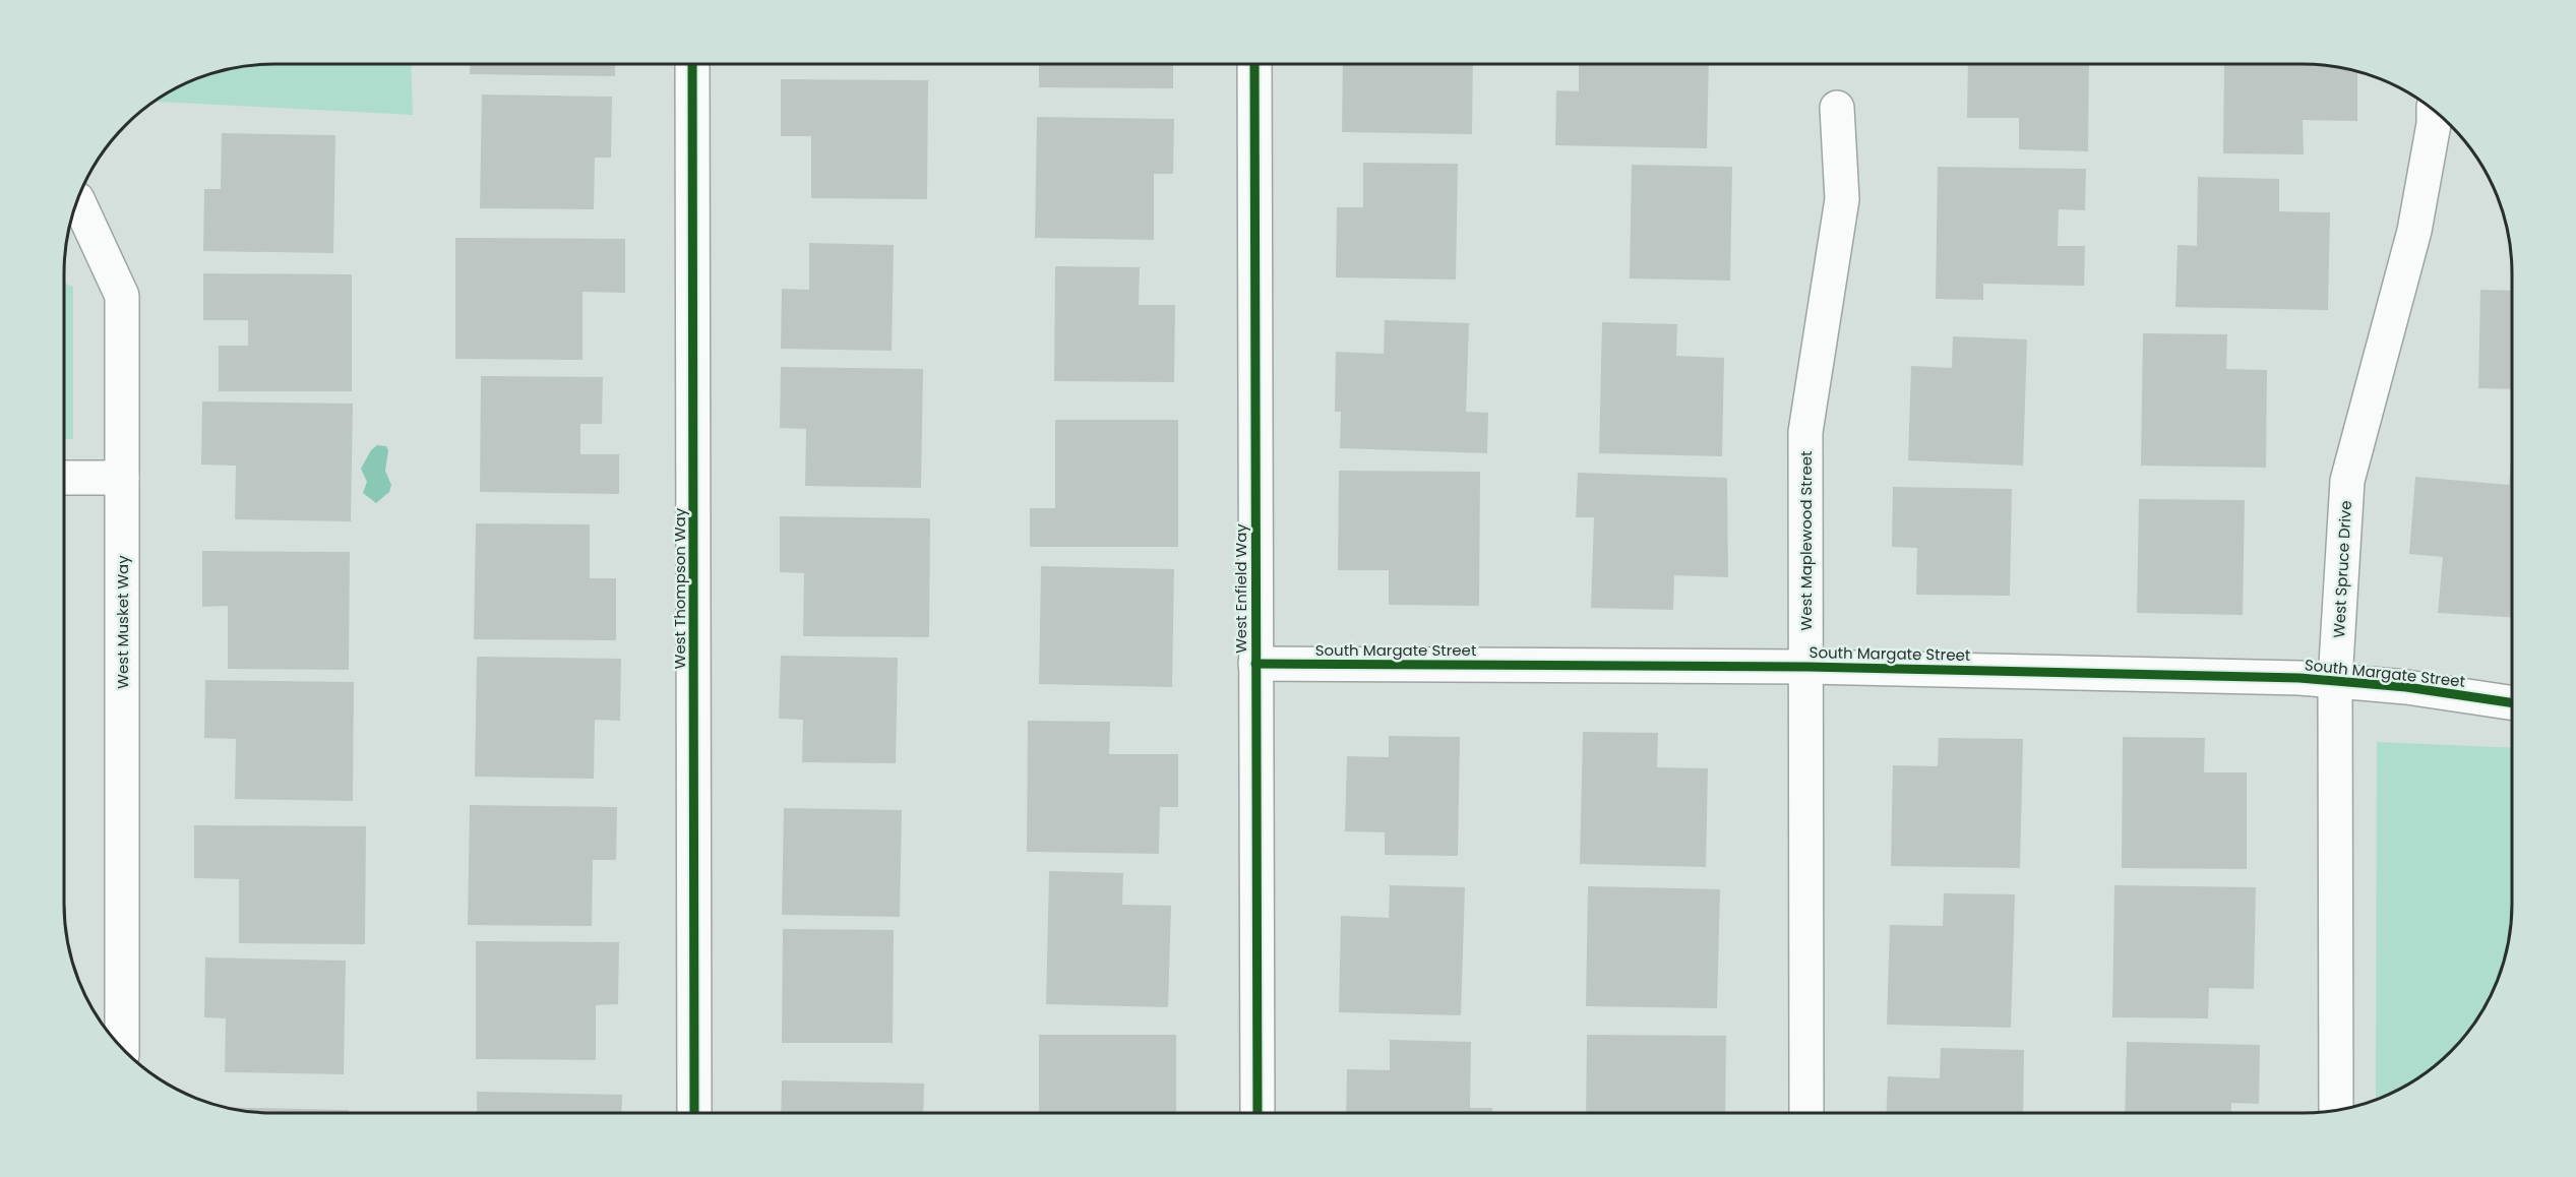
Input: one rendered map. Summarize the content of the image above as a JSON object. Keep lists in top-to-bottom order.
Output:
{
  "streets": {
    "street": [
      "West Maplewood Street",
      "West Spruce Drive",
      "West Thompson Way",
      "West Enfield Way",
      "West Musket Way",
      "South Margate Street"
    ]
  },
  "crossings": [
    ["West Maplewood Street", "South Margate Street"],
    ["West Spruce Drive", "South Margate Street"],
    ["West Enfield Way", "South Margate Street"]
  ]
}
